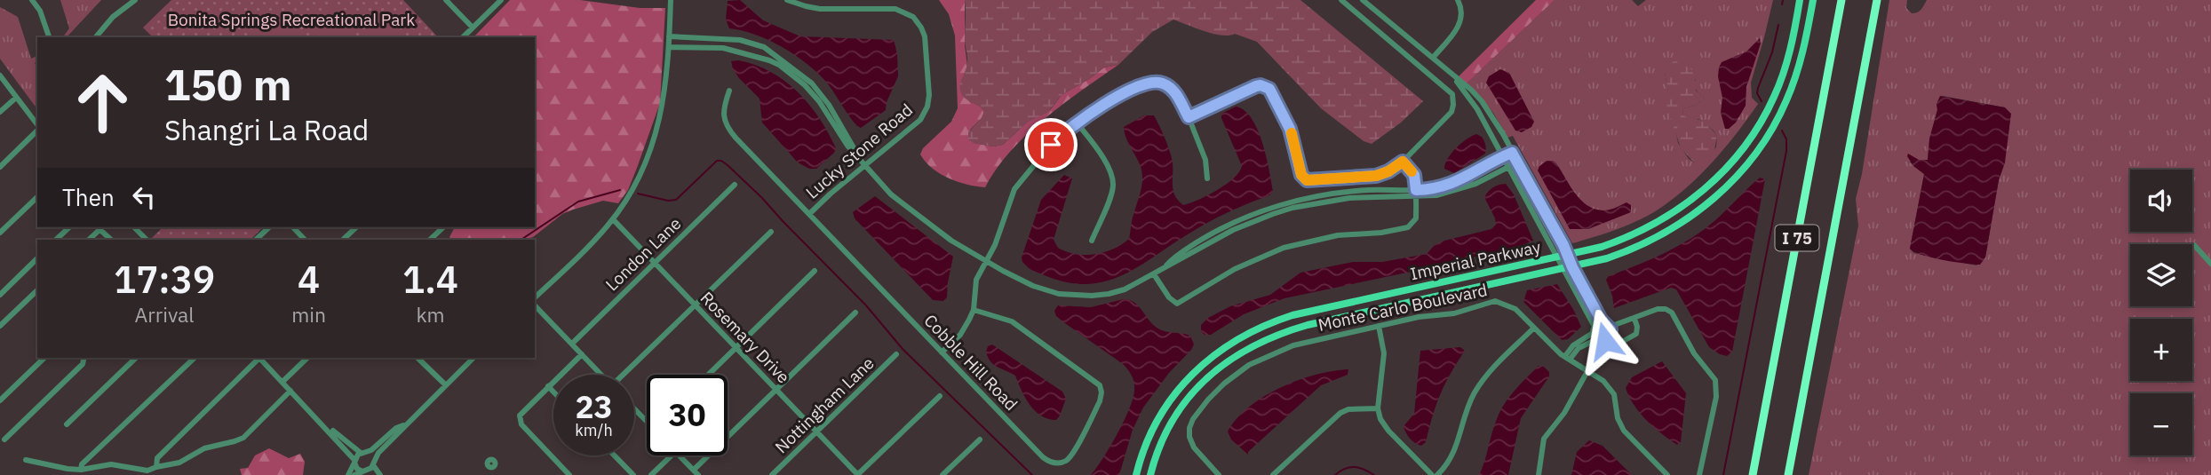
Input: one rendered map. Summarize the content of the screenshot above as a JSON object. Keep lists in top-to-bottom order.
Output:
{
  "streets": {
    "highway": ["I 75"],
    "main road": ["Imperial Parkway"],
    "street": [
      "Lucky Stone Road",
      "London Lane",
      "Monte Carlo Boulevard",
      "Rosemary Drive",
      "Cobble Hill Road",
      "Nottingham Lane"
    ]
  },
  "crossings": [
    ["Lucky Stone Road", "Cobble Hill Road"],
    ["London Lane", "Rosemary Drive"],
    ["Rosemary Drive", "Nottingham Lane"]
  ],
  "parks": ["Bonita Springs Recreational Park"],
  "page": {
    "turn": ["150 m", "Shangri La Road"],
    "then": "Then",
    "map_buttons": ["+", "−"],
    "eta": [
      "17:39",
      "Arrival",
      "4",
      "min",
      "1.4",
      "km"
    ],
    "speed": "23 km/h",
    "limit": "30"
  }
}
